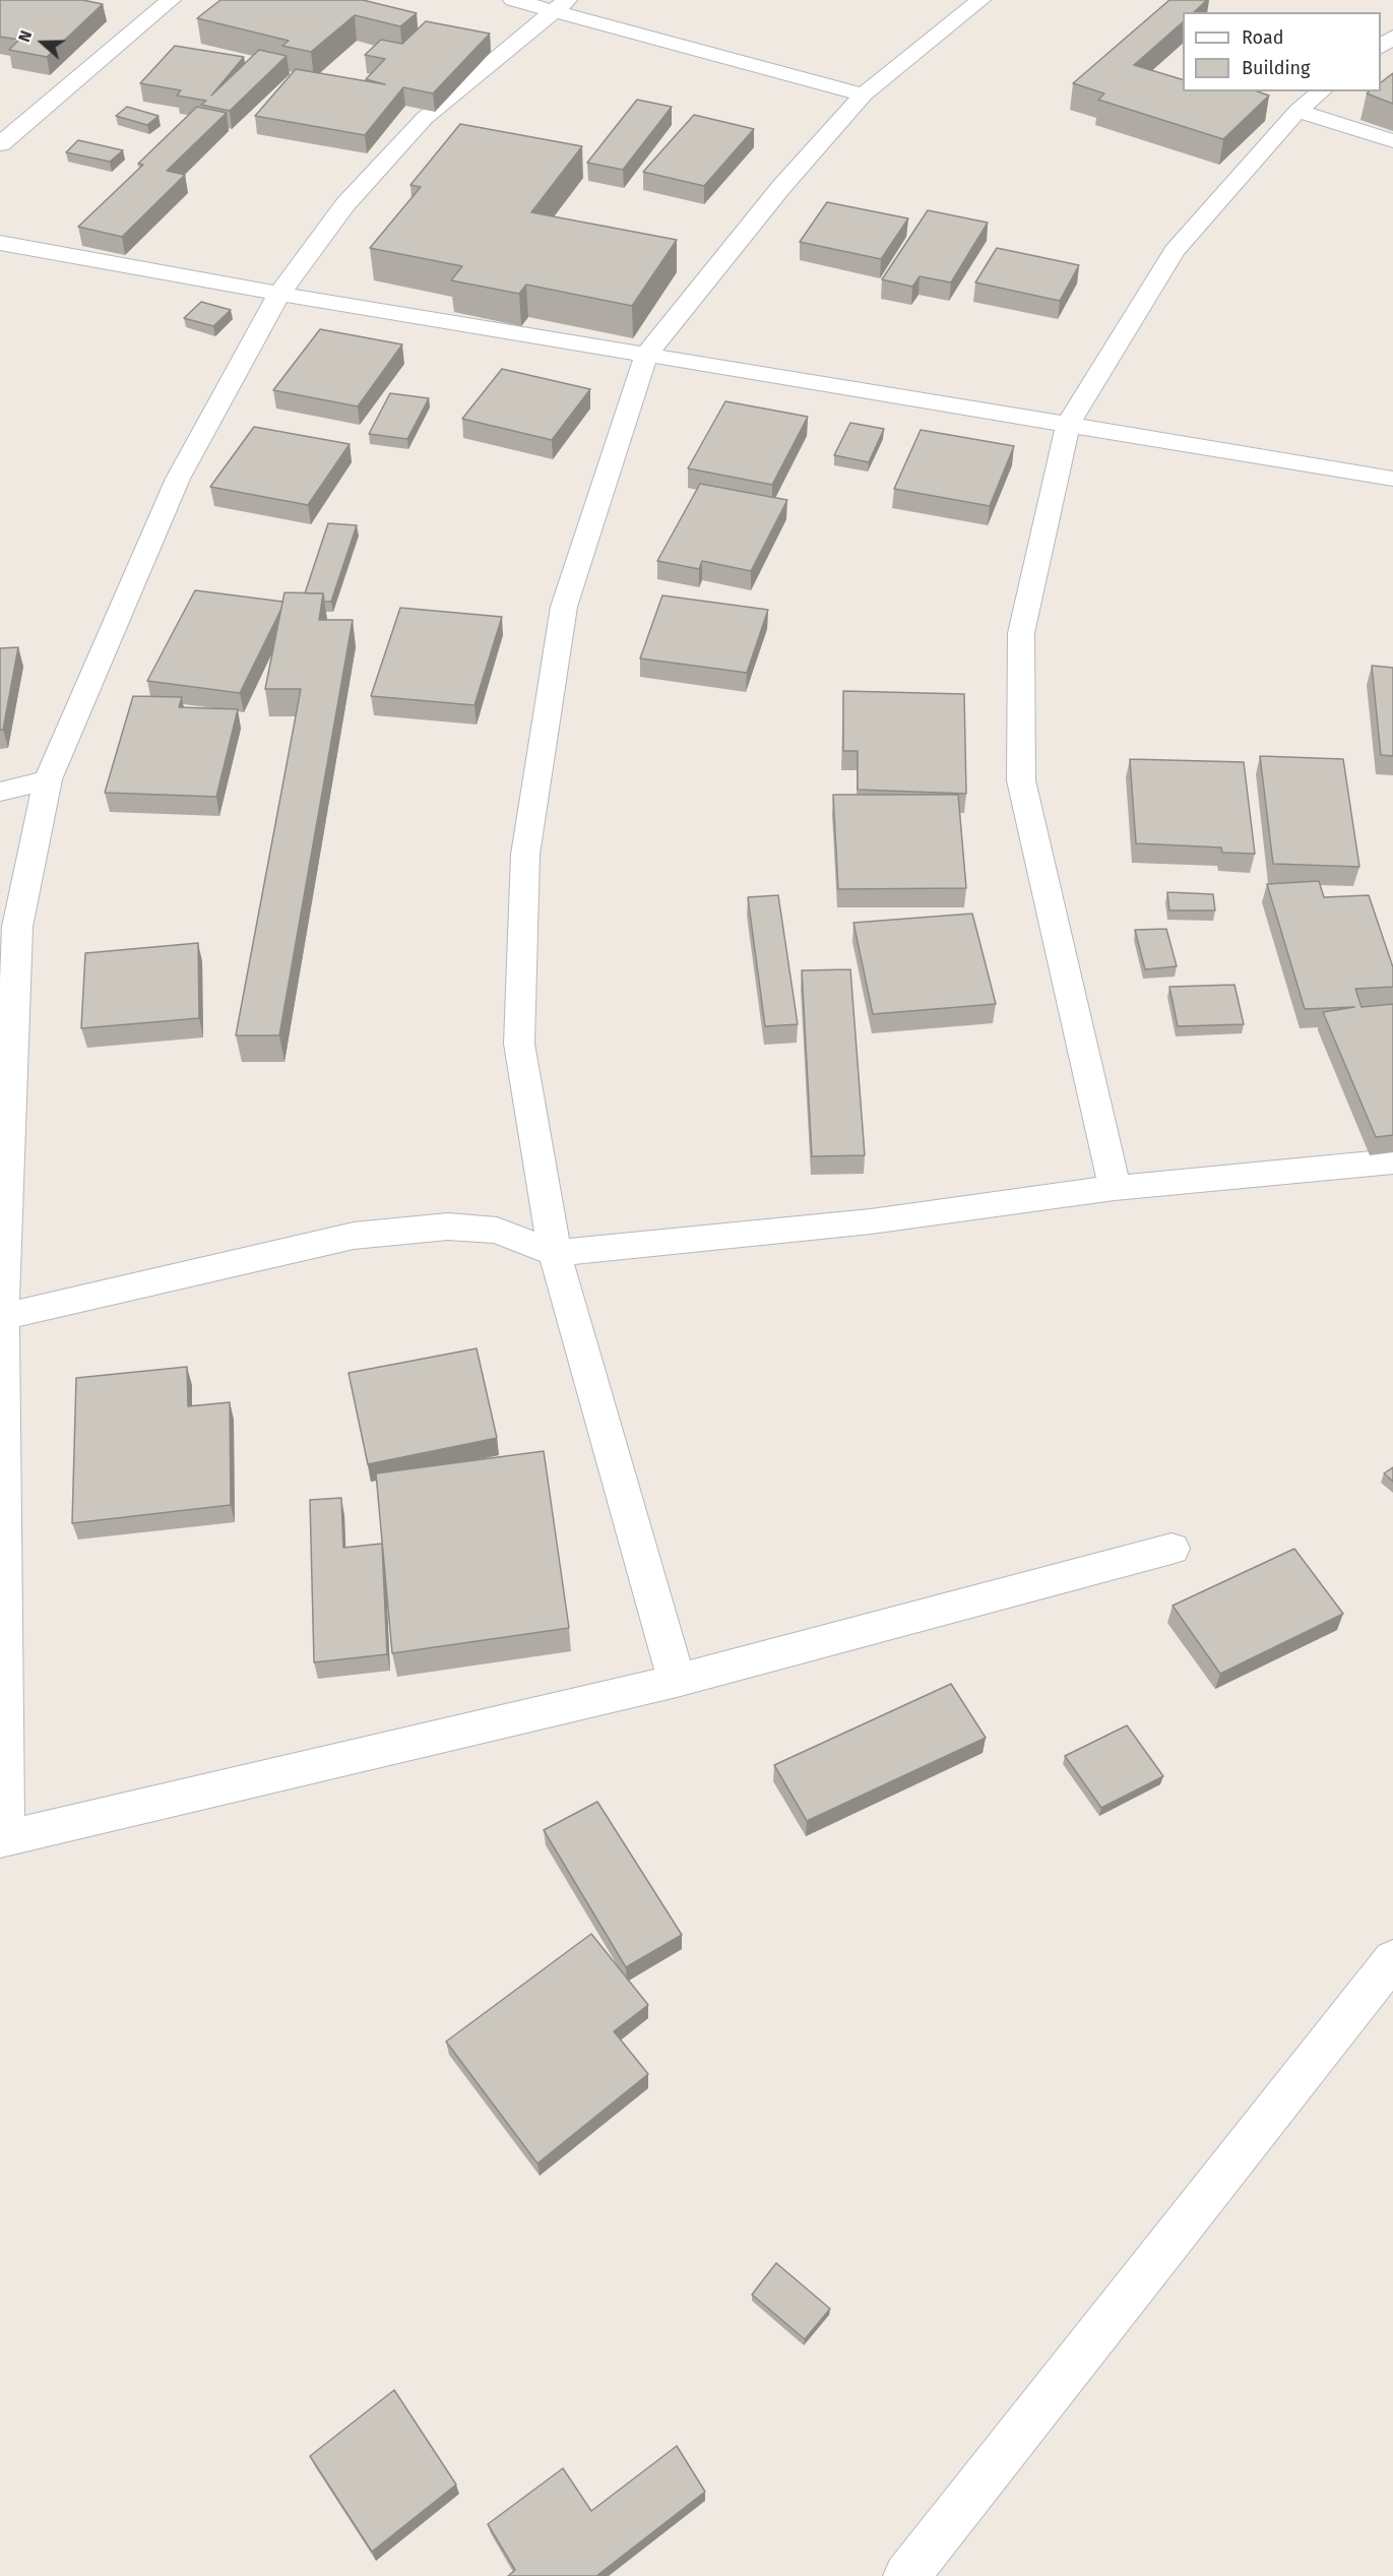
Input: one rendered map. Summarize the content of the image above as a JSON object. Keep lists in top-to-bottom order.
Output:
{
  "legend": ["Road", "Building"],
  "north": "left"
}
